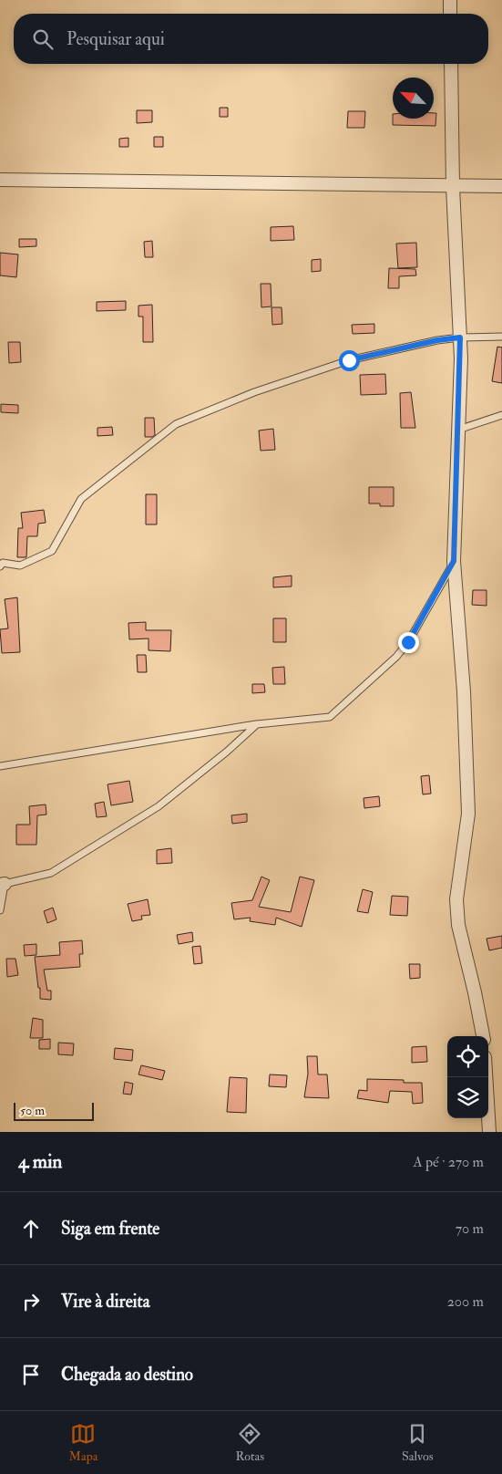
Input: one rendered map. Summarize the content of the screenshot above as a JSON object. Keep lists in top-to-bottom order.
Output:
{
  "scale_bar": "50 m",
  "north": "top left",
  "page": {
    "search": "Pesquisar aqui",
    "scale": "50 m",
    "heading": ["4 min", "A pé · 270 m"],
    "list": [
      ["Siga em frente", "70 m"],
      ["Vire à direita", "200 m"],
      "Chegada ao destino"
    ],
    "nav": ["Mapa", "Rotas", "Salvos"]
  }
}
